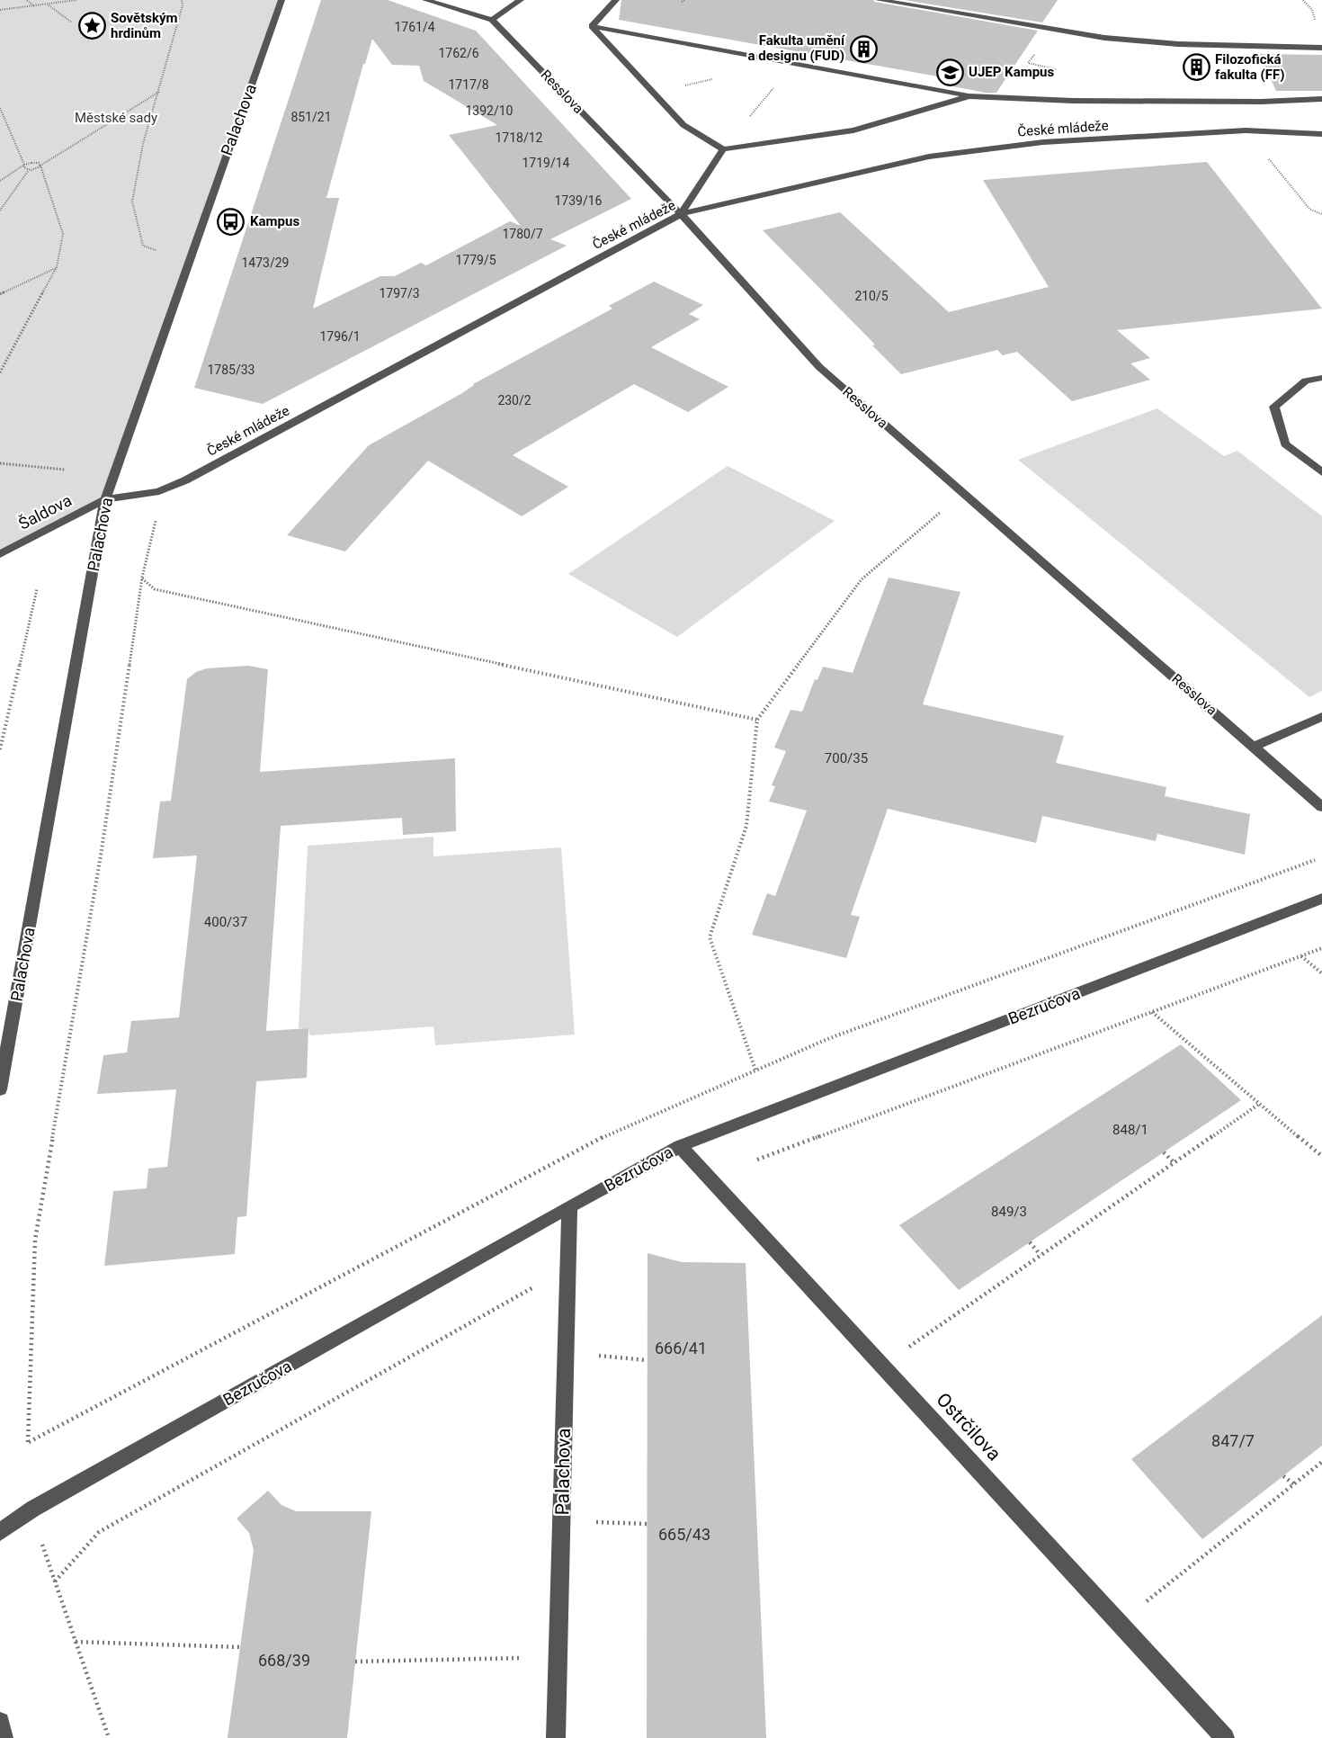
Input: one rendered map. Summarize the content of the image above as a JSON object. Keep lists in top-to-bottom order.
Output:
{
  "streets": {
    "street": [
      "Resslova",
      "Palachova",
      "České mládeže",
      "Šaldova",
      "Bezručova",
      "Ostrčilova"
    ]
  },
  "crossings": [
    ["Resslova", "České mládeže"],
    ["Palachova", "České mládeže"],
    ["Palachova", "Šaldova"],
    ["Palachova", "Bezručova"],
    ["České mládeže", "Šaldova"],
    ["Bezručova", "Ostrčilova"]
  ],
  "parks": ["Městské sady"],
  "places": {
    "place": ["Sovětským hrdinům"],
    "building": ["Fakulta umění a designu (FUD)", "Filozofická fakulta (FF)"],
    "school or university": ["UJEP Kampus"],
    "bus stop": ["Kampus"]
  },
  "house_numbers": [
    "1761/4",
    "1762/6",
    "1717/8",
    "1392/10",
    "851/21",
    "1718/12",
    "1719/14",
    "1739/16",
    "1780/7",
    "1779/5",
    "1473/29",
    "1797/3",
    "210/5",
    "1796/1",
    "1785/33",
    "230/2",
    "700/35",
    "400/37",
    "848/1",
    "849/3",
    "666/41",
    "847/7",
    "665/43",
    "668/39"
  ]
}
